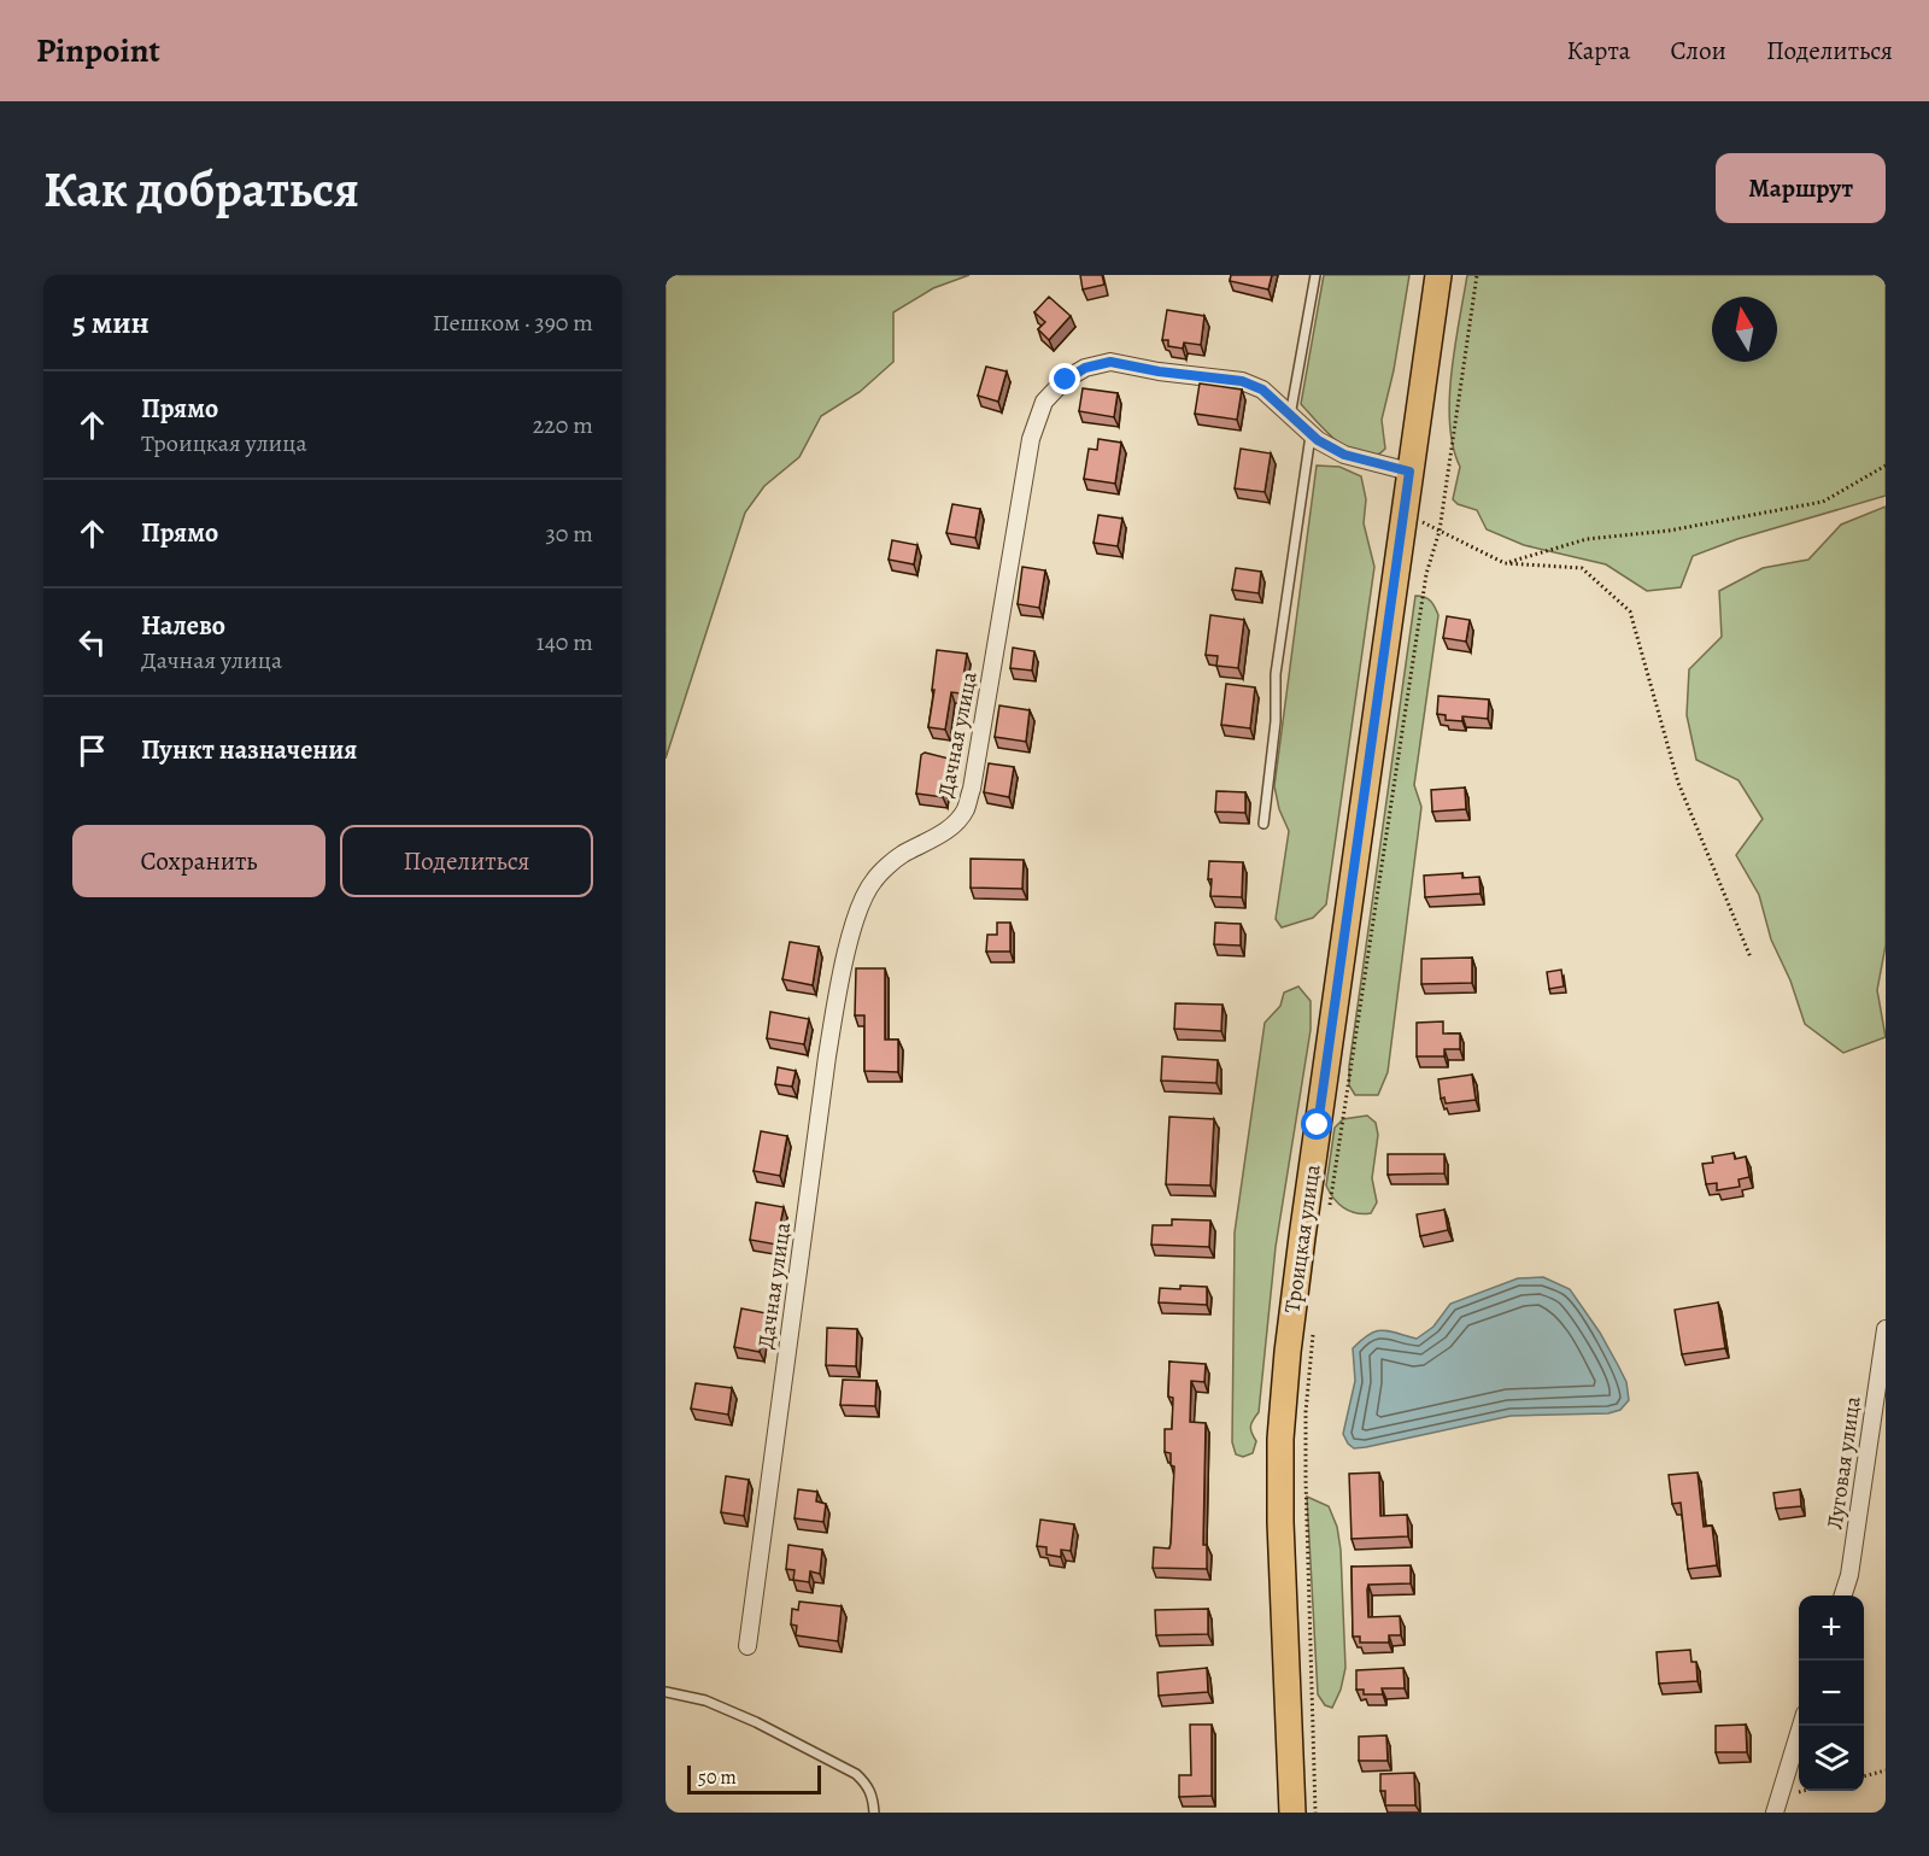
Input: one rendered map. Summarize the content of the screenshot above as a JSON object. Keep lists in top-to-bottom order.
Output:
{
  "streets": {
    "main road": ["Троицкая улица"],
    "street": ["Дачная улица", "Луговая улица"]
  },
  "crossings": [
    ["Дачная улица", "Троицкая улица"]
  ],
  "scale_bar": "50 m",
  "north": "top",
  "page": {
    "header": "Pinpoint",
    "nav": ["Карта", "Слои", "Поделиться"],
    "buttons": [
      "Маршрут",
      ["Сохранить", "Поделиться"]
    ],
    "title": "Как добраться",
    "heading": ["5 мин", "Пешком · 390 m"],
    "list": [
      ["Прямо", "Троицкая улица", "220 m"],
      ["Прямо", "30 m"],
      ["Налево", "Дачная улица", "140 m"],
      "Пункт назначения"
    ],
    "map_buttons": ["+", "−"],
    "scale": "50 m"
  }
}
